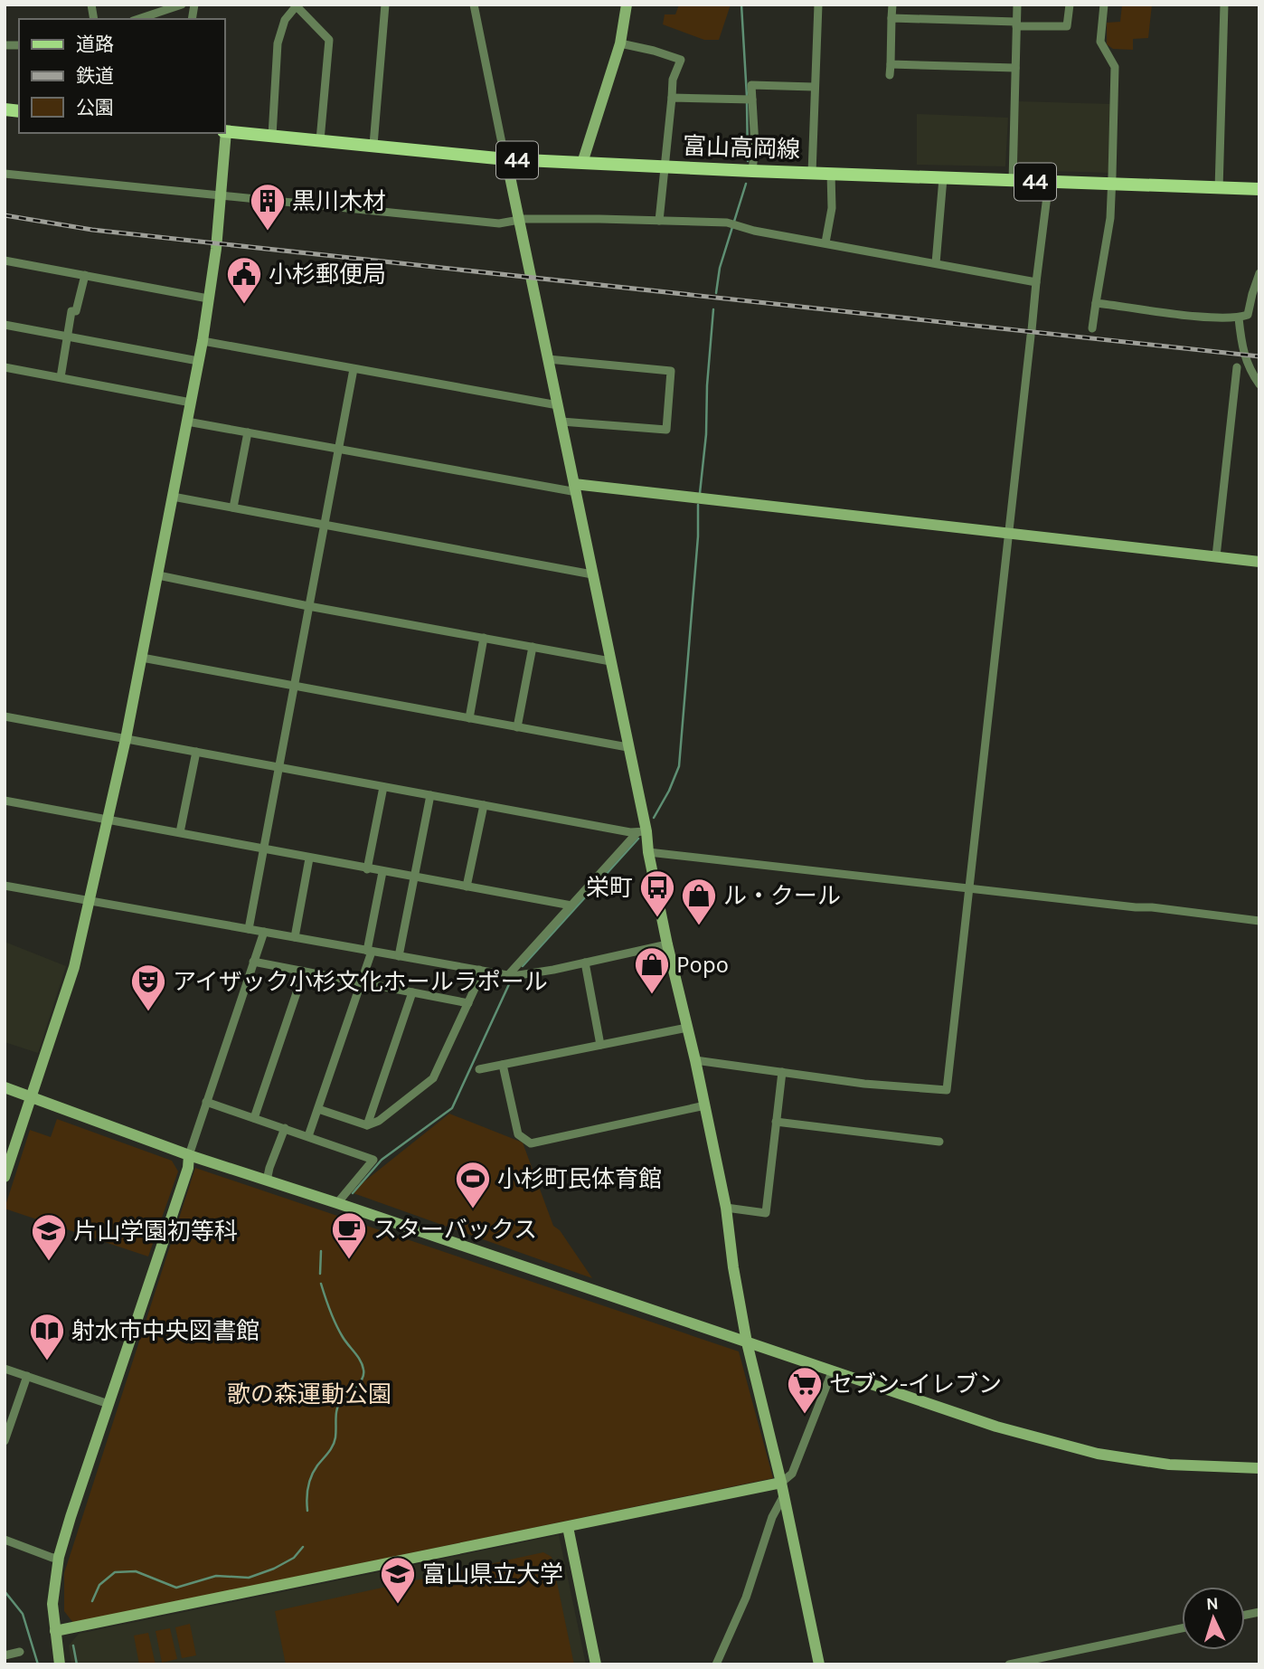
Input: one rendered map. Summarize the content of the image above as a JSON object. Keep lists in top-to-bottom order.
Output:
{
  "streets": {
    "main road": ["富山高岡線", "44"]
  },
  "parks": ["歌の森運動公園"],
  "places": {
    "building": ["黒川木材"],
    "public building": ["小杉郵便局"],
    "bus stop": ["栄町"],
    "shop": ["ル・クール", "Popo"],
    "theatre": ["アイザック小杉文化ホールラポール"],
    "sports": ["小杉町民体育館"],
    "cafe": ["スターバックス"],
    "school or university": ["片山学園初等科", "富山県立大学"],
    "library": ["射水市中央図書館"],
    "supermarket": ["セブン-イレブン"]
  },
  "legend": ["道路", "鉄道", "公園"],
  "north": "top"
}
